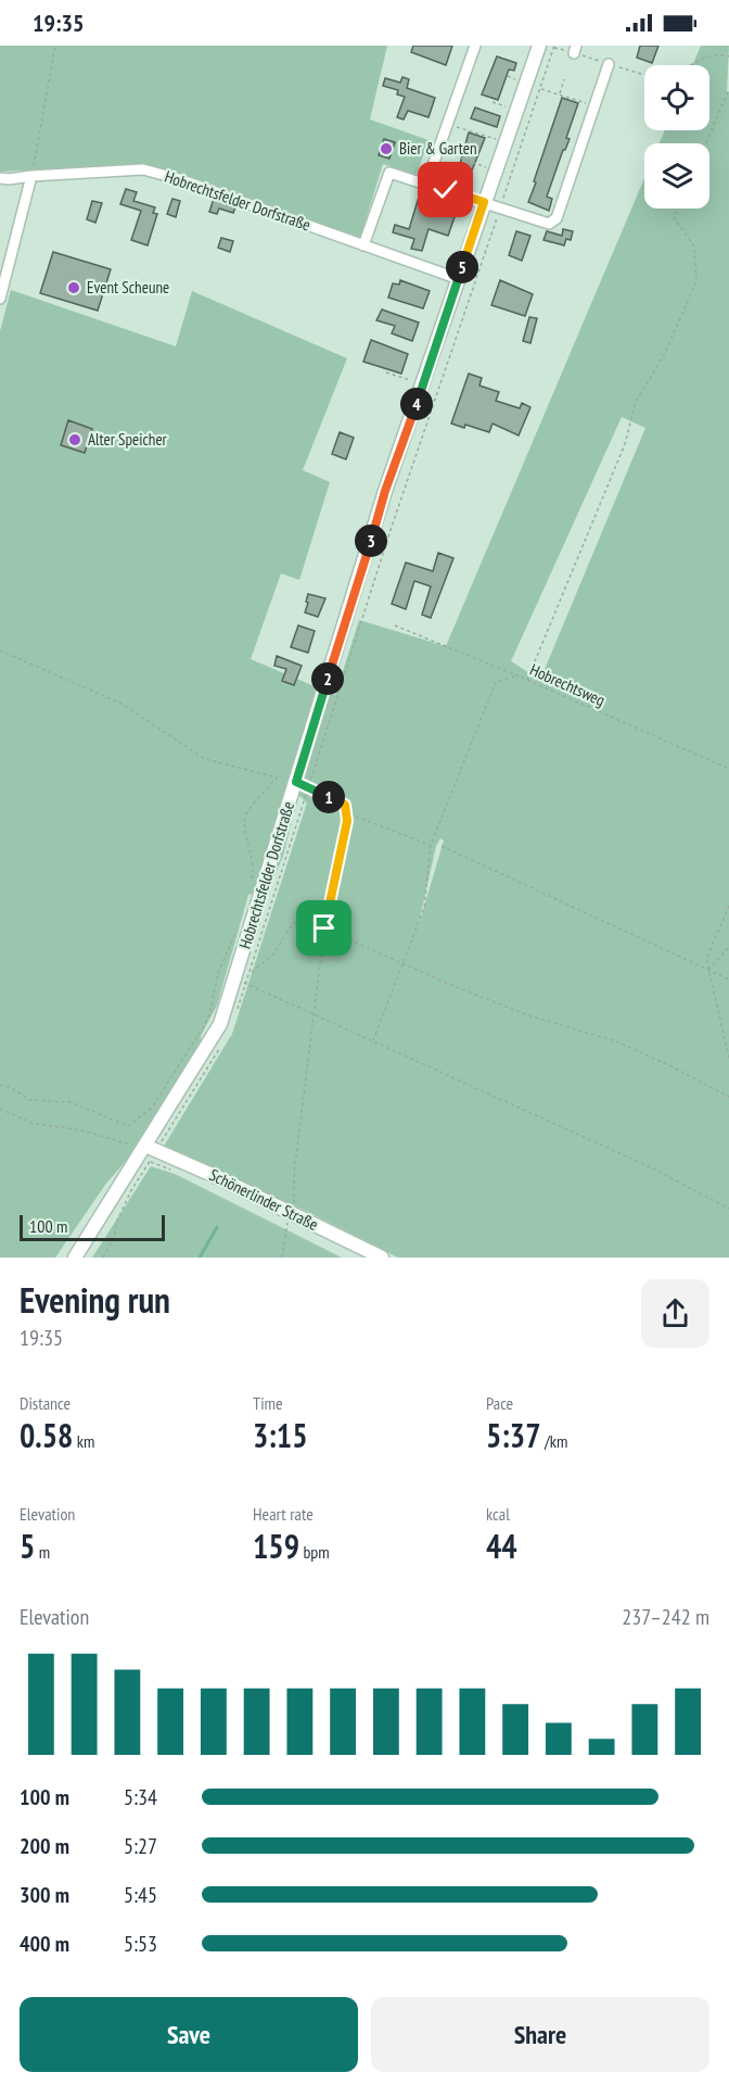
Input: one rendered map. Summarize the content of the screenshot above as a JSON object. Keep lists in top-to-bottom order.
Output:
{
  "streets": {
    "street": ["Hobrechtsfelder Dorfstraße", "Schönerlinder Straße"],
    "path": ["Hobrechtsweg"]
  },
  "crossings": [
    ["Hobrechtsfelder Dorfstraße", "Schönerlinder Straße"]
  ],
  "places": ["Bier & Garten", "Event Scheune", "Alter Speicher"],
  "scale_bar": "100 m",
  "page": {
    "status": "19:35",
    "pins": [
      "5",
      "4",
      "3",
      "2",
      "1"
    ],
    "scale": "100 m",
    "heading": ["Evening run", "19:35"],
    "stats": [
      ["Distance", "0.58 km"],
      ["Time", "3:15"],
      ["Pace", "5:37 /km"],
      ["Elevation", "5 m"],
      ["Heart rate", "159 bpm"],
      ["kcal", "44"]
    ],
    "chart": ["Elevation", "237–242 m"],
    "list": [
      {
        "name": "100 m",
        "note": "5:34"
      },
      {
        "name": "200 m",
        "note": "5:27"
      },
      {
        "name": "300 m",
        "note": "5:45"
      },
      {
        "name": "400 m",
        "note": "5:53"
      }
    ],
    "buttons": ["Save", "Share"]
  }
}
